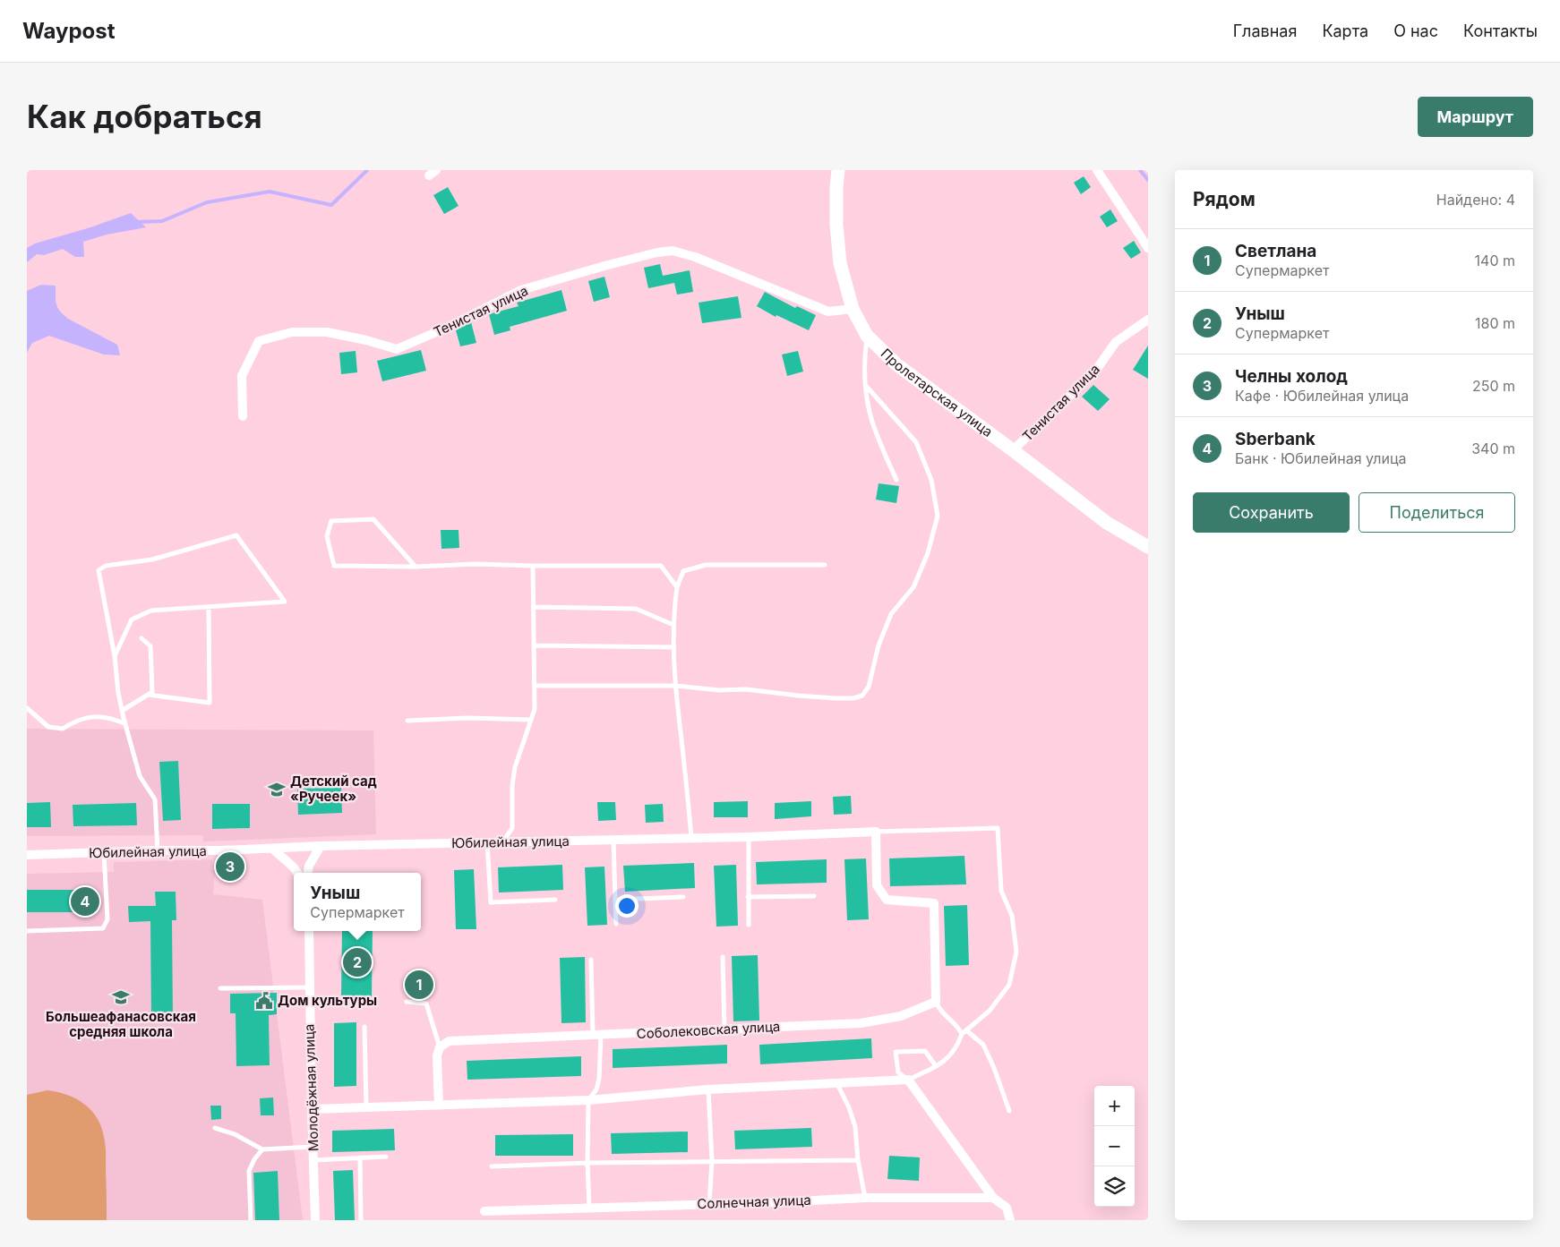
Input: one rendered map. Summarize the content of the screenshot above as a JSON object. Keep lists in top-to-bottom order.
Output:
{
  "streets": {
    "main road": ["Пролетарская улица"],
    "street": [
      "Тенистая улица",
      "Юбилейная улица",
      "Соболековская улица",
      "Молодёжная улица",
      "Солнечная улица"
    ]
  },
  "crossings": [
    ["Тенистая улица", "Пролетарская улица"]
  ],
  "places": {
    "school or university": ["Детский сад «Ручеек»", "Большеафанасовская средняя школа"],
    "public building": ["Дом культуры"]
  },
  "page": {
    "header": "Waypost",
    "nav": [
      "Главная",
      "Карта",
      "О нас",
      "Контакты"
    ],
    "buttons": [
      "Маршрут",
      ["Сохранить", "Поделиться"]
    ],
    "title": "Как добраться",
    "heading": ["Рядом", "Найдено: 4"],
    "list": [
      {
        "mark": "1",
        "name": "Светлана",
        "note": "Супермаркет",
        "value": "140 m"
      },
      {
        "mark": "2",
        "name": "Уныш",
        "note": "Супермаркет",
        "value": "180 m"
      },
      {
        "mark": "3",
        "name": "Челны холод",
        "note": "Кафе · Юбилейная улица",
        "value": "250 m"
      },
      {
        "mark": "4",
        "name": "Sberbank",
        "note": "Банк · Юбилейная улица",
        "value": "340 m"
      }
    ],
    "pins": [
      "3",
      "4",
      "2",
      "1"
    ],
    "popup": ["Уныш", "Супермаркет"],
    "map_buttons": ["+", "−"]
  }
}
